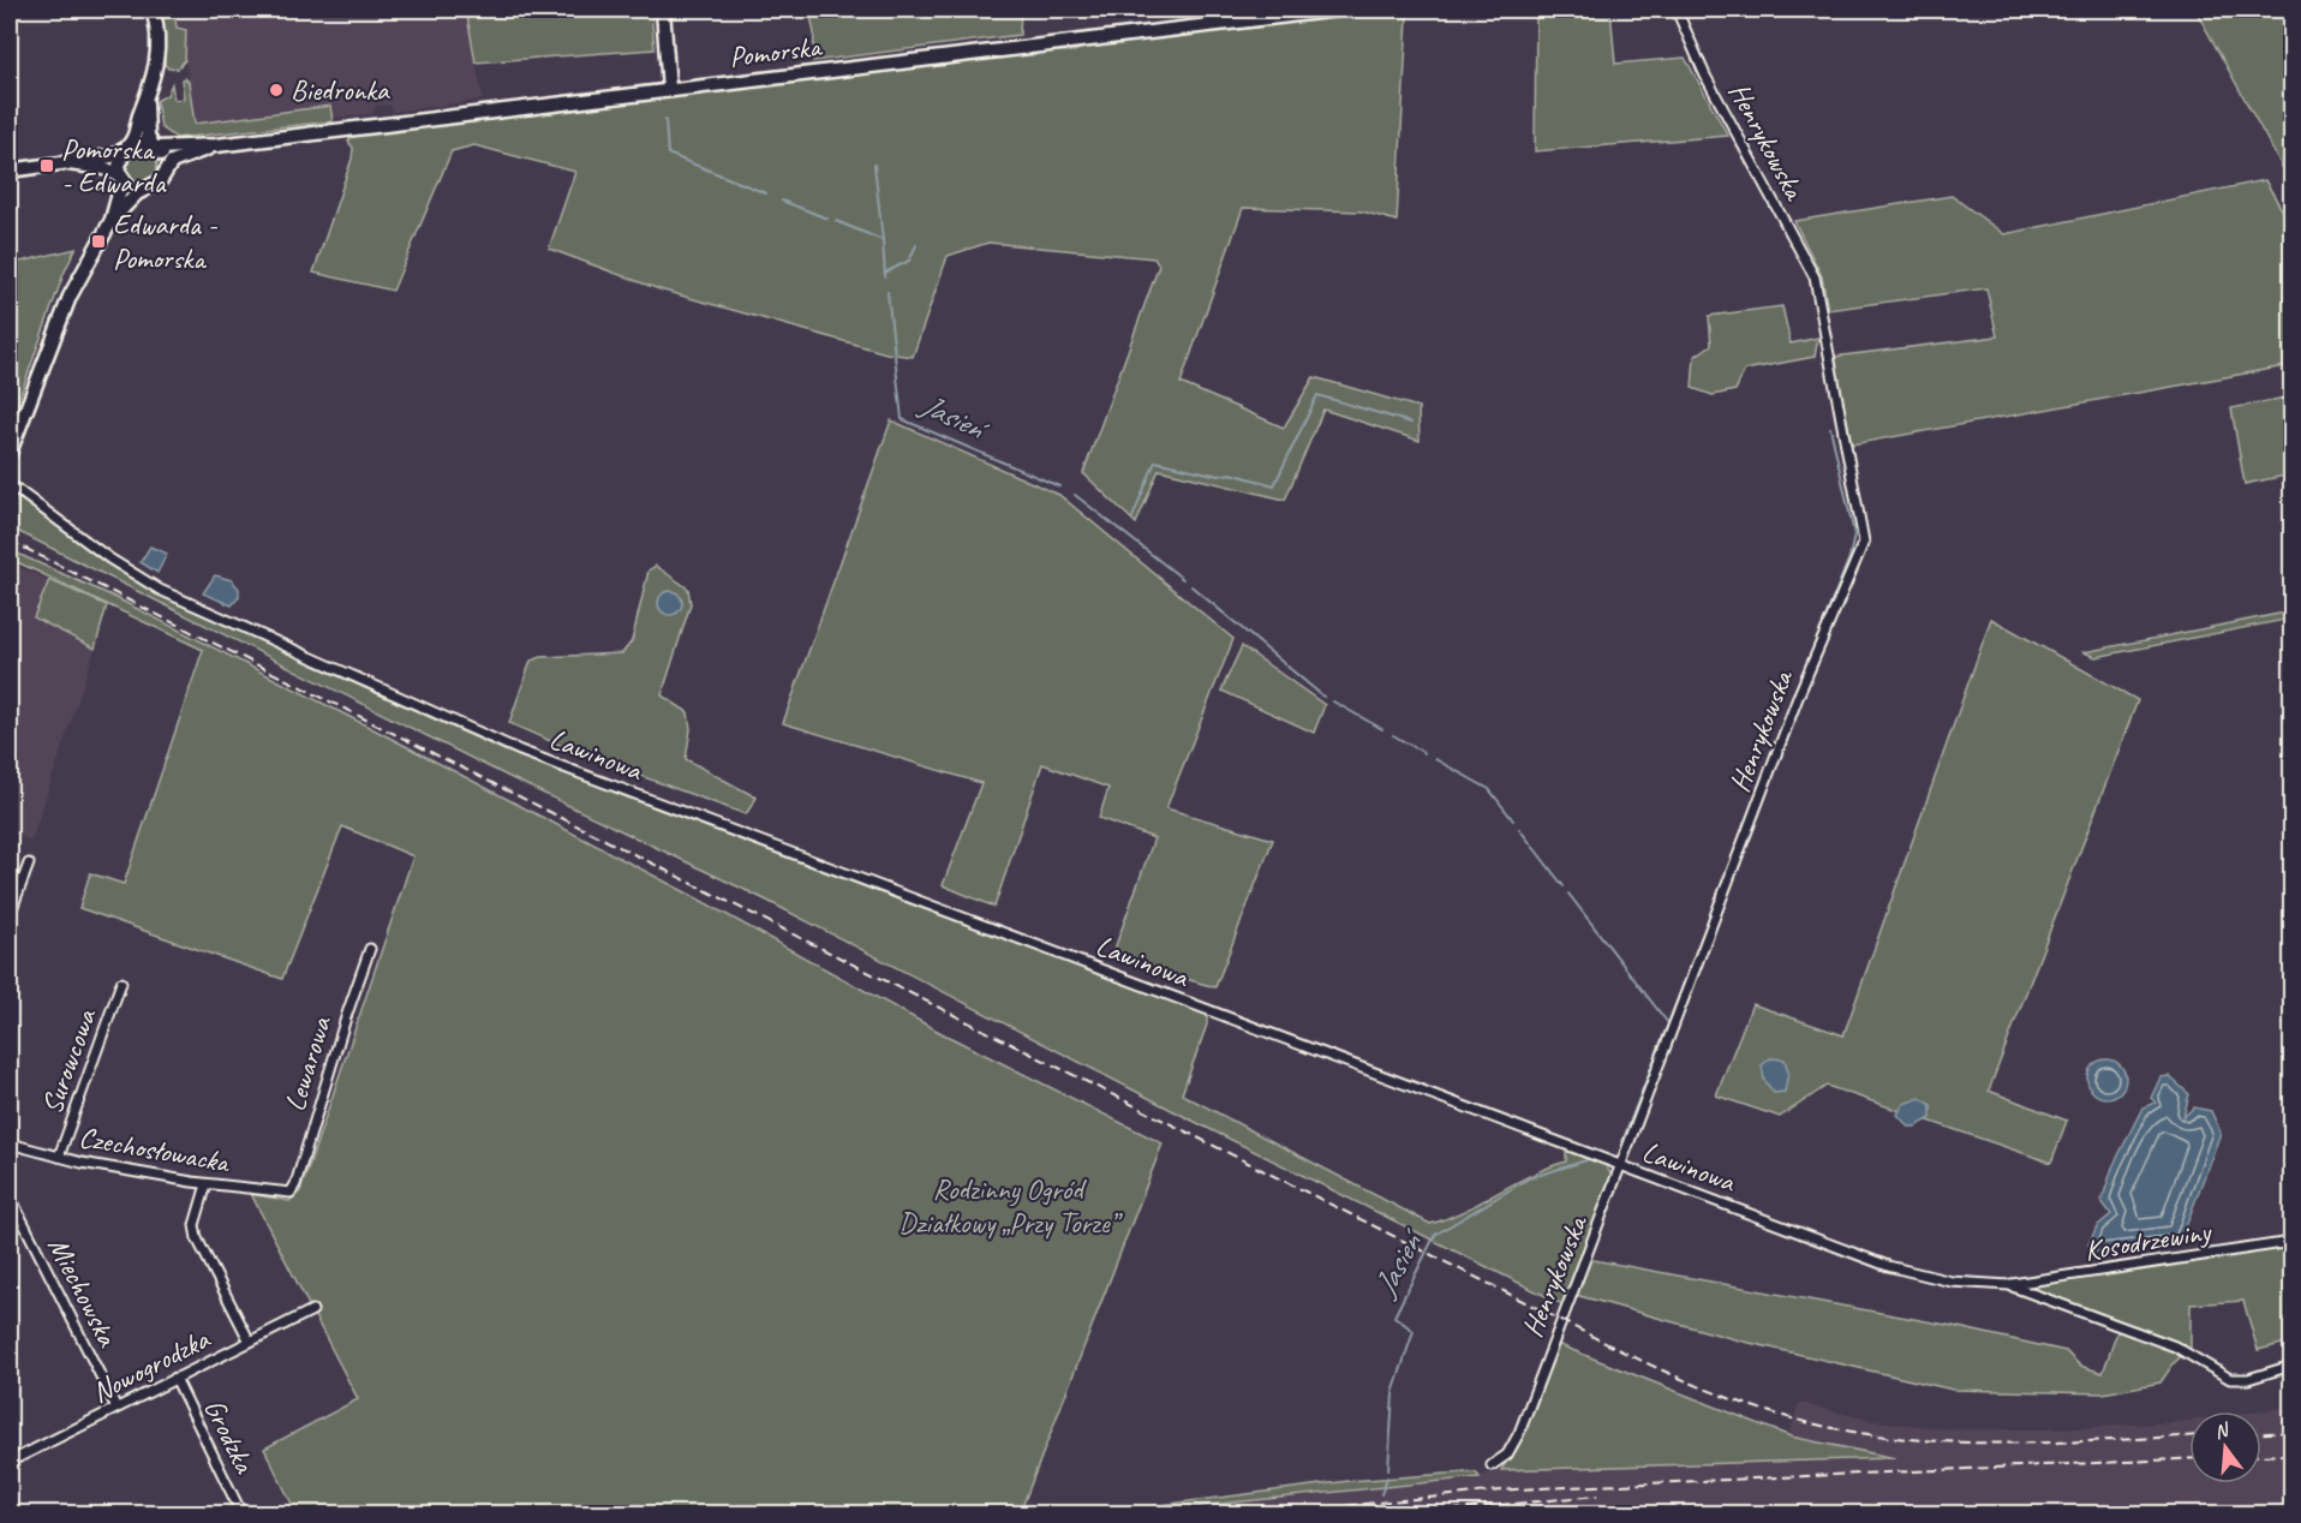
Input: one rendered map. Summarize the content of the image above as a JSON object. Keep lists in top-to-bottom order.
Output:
{
  "streets": {
    "street": [
      "Pomorska",
      "Henrykowska",
      "Lawinowa",
      "Surowcowa",
      "Lewarowa",
      "Czechosłowacka",
      "Kosodrzewiny",
      "Miechowska",
      "Nowogrodzka",
      "Grodzka"
    ]
  },
  "crossings": [
    ["Henrykowska", "Lawinowa"],
    ["Lawinowa", "Kosodrzewiny"],
    ["Surowcowa", "Czechosłowacka"],
    ["Lewarowa", "Czechosłowacka"],
    ["Miechowska", "Nowogrodzka"],
    ["Nowogrodzka", "Grodzka"]
  ],
  "water": ["Jasień"],
  "parks": ["Rodzinny Ogród Działkowy „Przy Torze”"],
  "places": {
    "other": ["Biedronka"],
    "transit": ["Pomorska - Edwarda", "Edwarda - Pomorska"]
  },
  "north": "top"
}
